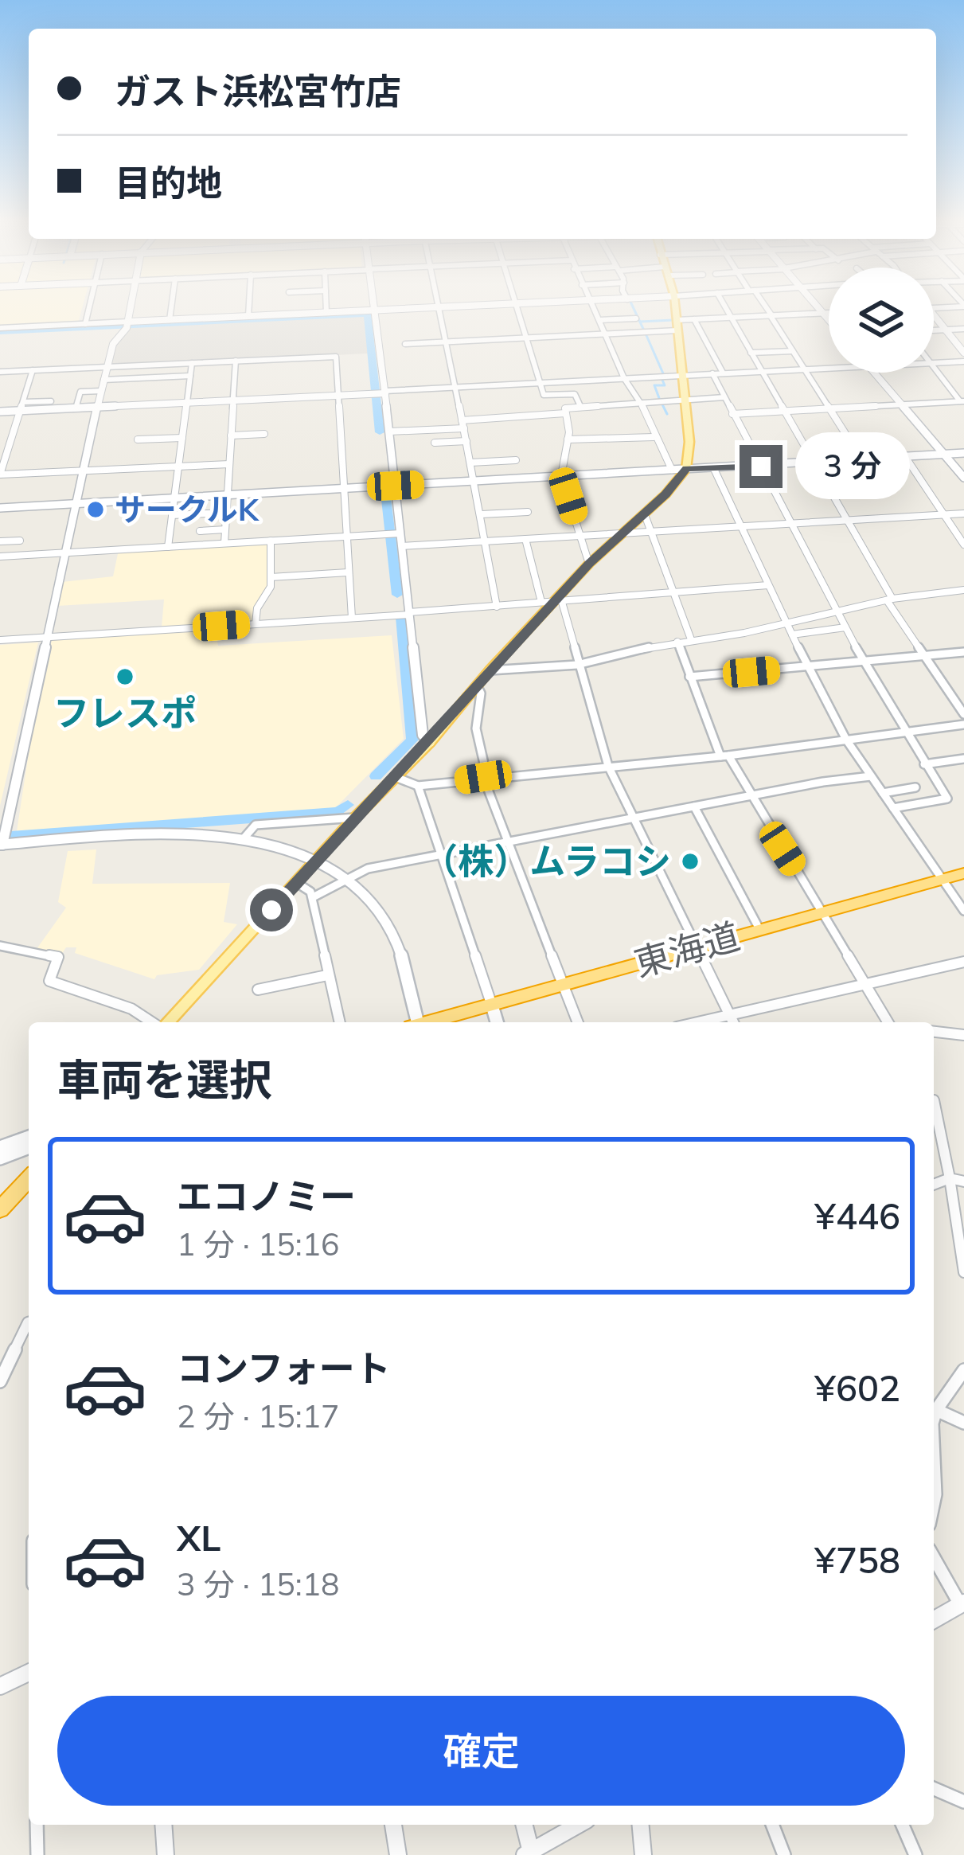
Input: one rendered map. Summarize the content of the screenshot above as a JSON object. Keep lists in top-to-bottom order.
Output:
{
  "streets": {
    "highway": ["東海道"]
  },
  "places": ["サークルK", "フレスポ", "（株）ムラコシ"],
  "page": {
    "banner": ["ガスト浜松宮竹店", "目的地"],
    "bubble": "3 分",
    "heading": "車両を選択",
    "list": [
      {
        "name": "エコノミー",
        "note": "1 分 · 15:16",
        "value": "¥446"
      },
      {
        "name": "コンフォート",
        "note": "2 分 · 15:17",
        "value": "¥602"
      },
      {
        "name": "XL",
        "note": "3 分 · 15:18",
        "value": "¥758"
      }
    ],
    "buttons": "確定"
  }
}
